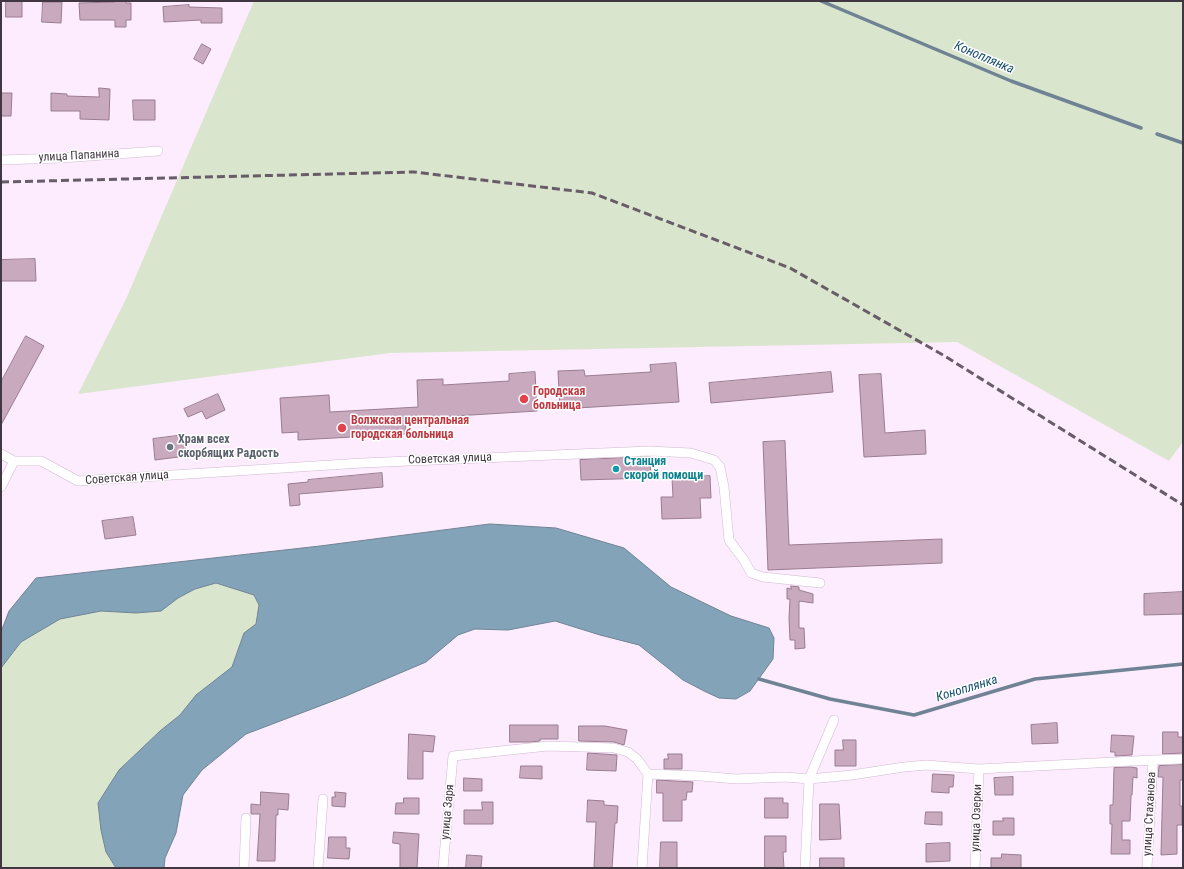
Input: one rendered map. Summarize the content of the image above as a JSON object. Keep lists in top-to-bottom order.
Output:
{
  "streets": {
    "street": [
      "улица Папанина",
      "Советская улица",
      "улица Заря",
      "улица Стаханова",
      "улица Озерки"
    ]
  },
  "water": ["Коноплянка"],
  "places": [
    "Городская больница",
    "Волжская центральная городская больница",
    "Храм всех скорбящих Радость",
    "Станция скорой помощи"
  ]
}
